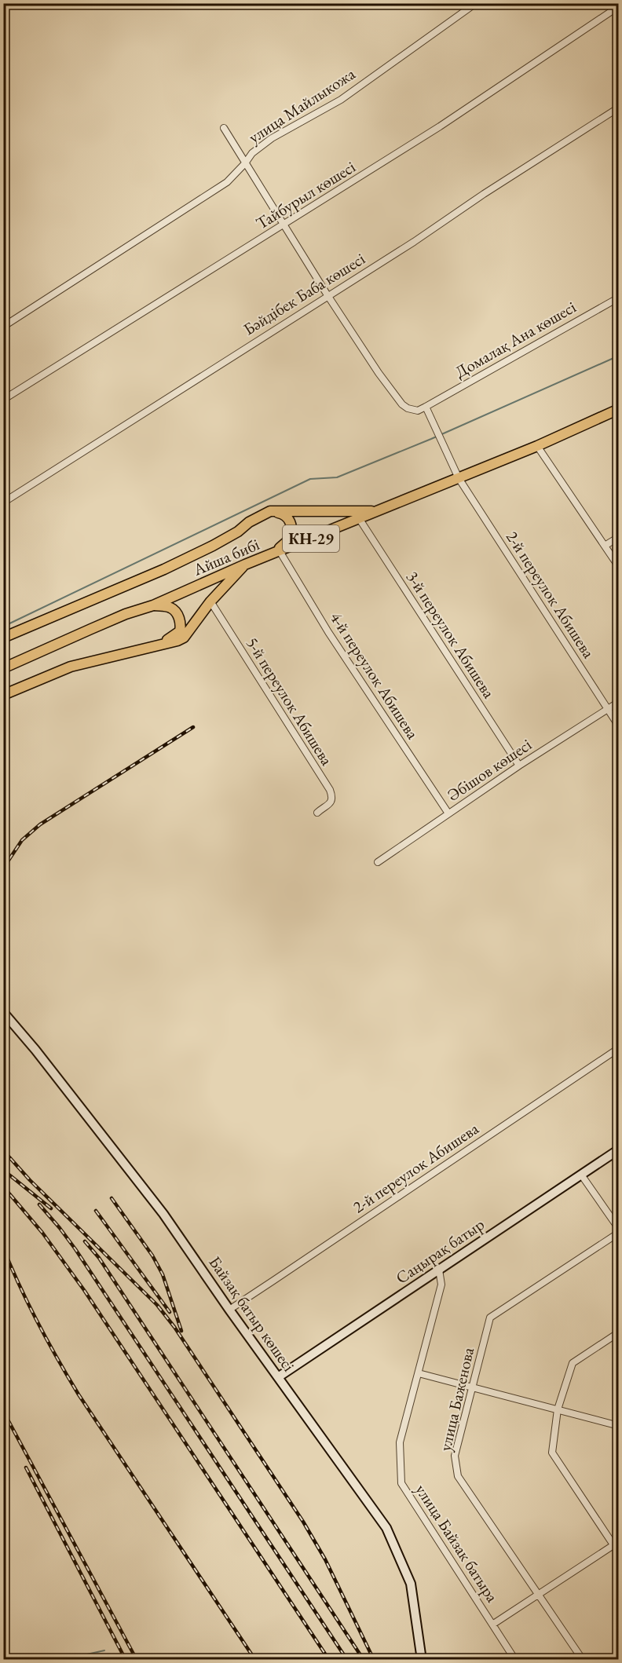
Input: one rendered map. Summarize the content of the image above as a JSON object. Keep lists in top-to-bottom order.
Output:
{
  "streets": {
    "main road": [
      "КН-29",
      "Айша бибі",
      "Саңырақ батыр",
      "Байзақ батыр көшесі"
    ],
    "street": [
      "улица Майлыкожа",
      "Тайбурыл көшесі",
      "Бәйдібек Баба көшесі",
      "Домалақ Ана көшесі",
      "2-й переулок Абишева",
      "3-й переулок Абишева",
      "4-й переулок Абишева",
      "5-й переулок Абишева",
      "Әбішов көшесі",
      "улица Баженова",
      "улица Байзак батыра"
    ]
  },
  "crossings": [
    ["Домалақ Ана көшесі", "2-й переулок Абишева"],
    ["Айша бибі", "2-й переулок Абишева"],
    ["Айша бибі", "3-й переулок Абишева"],
    ["Айша бибі", "4-й переулок Абишева"],
    ["2-й переулок Абишева", "Әбішов көшесі"],
    ["2-й переулок Абишева", "Байзақ батыр көшесі"],
    ["3-й переулок Абишева", "Әбішов көшесі"],
    ["4-й переулок Абишева", "Әбішов көшесі"],
    ["Саңырақ батыр", "Байзақ батыр көшесі"],
    ["Саңырақ батыр", "улица Байзак батыра"]
  ]
}
